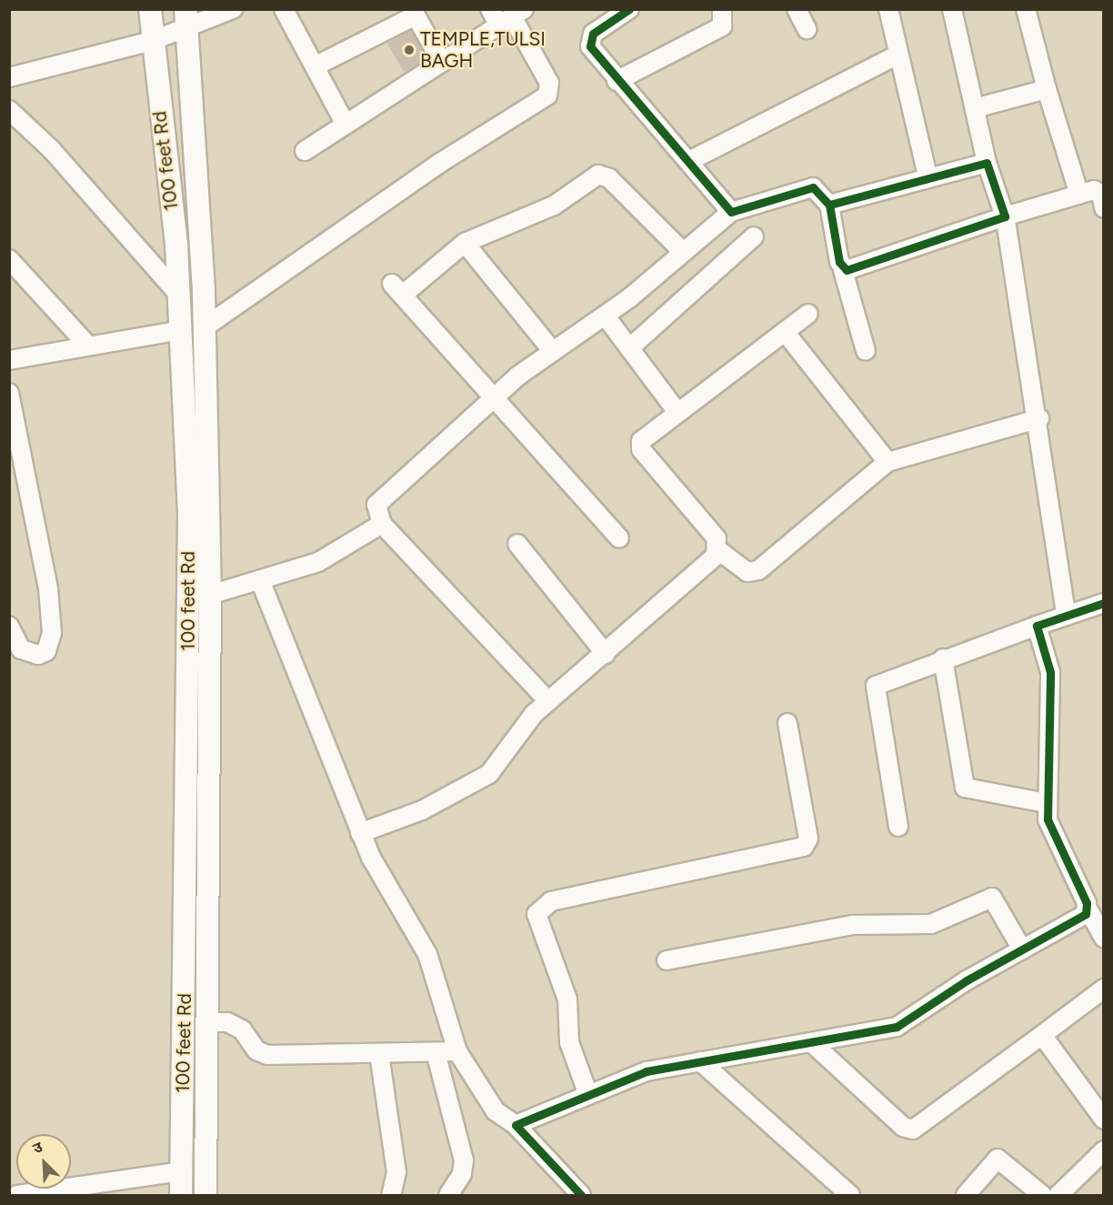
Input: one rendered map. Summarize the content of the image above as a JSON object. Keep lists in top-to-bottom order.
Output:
{
  "streets": {
    "main road": ["100 feet Rd"]
  },
  "places": ["TEMPLE,TULSI BAGH"],
  "north": "top left"
}
